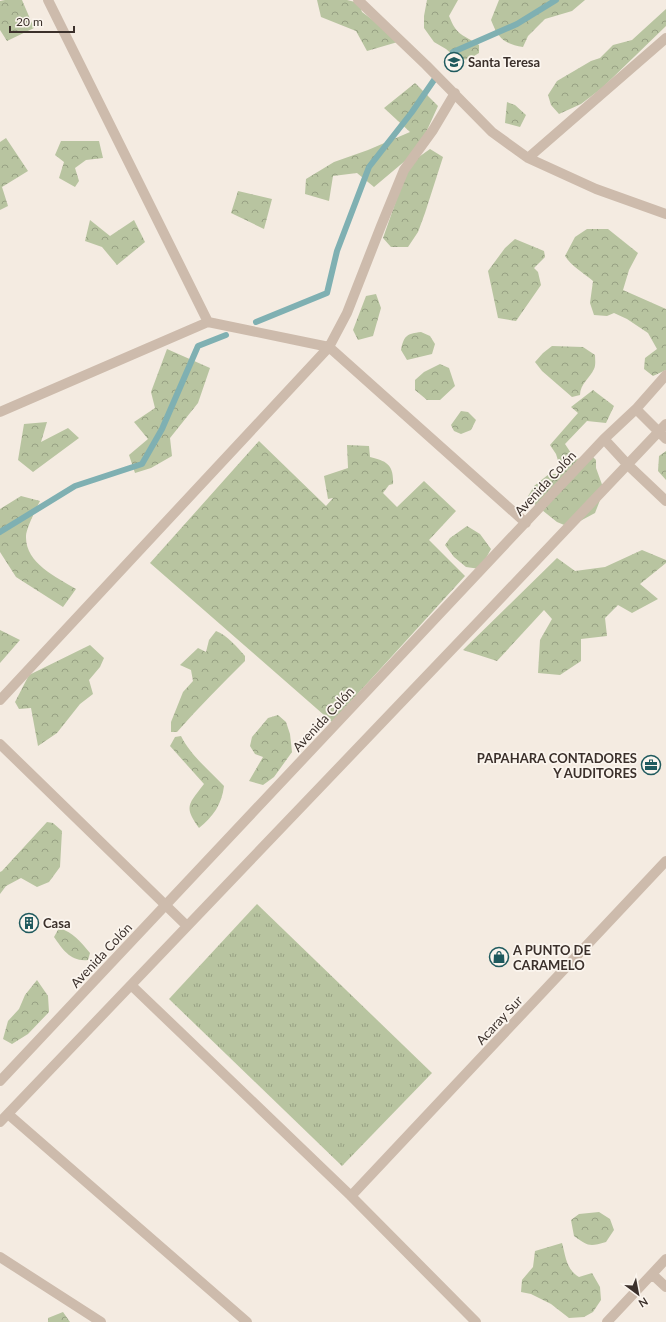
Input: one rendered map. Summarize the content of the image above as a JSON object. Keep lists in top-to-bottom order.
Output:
{
  "streets": {
    "street": ["Avenida Colón", "Acaray Sur"]
  },
  "places": {
    "school or university": ["Santa Teresa"],
    "office": ["PAPAHARA CONTADORES Y AUDITORES"],
    "building": ["Casa"],
    "shop": ["A PUNTO DE CARAMELO"]
  },
  "scale_bar": "20 m",
  "north": "bottom right"
}
